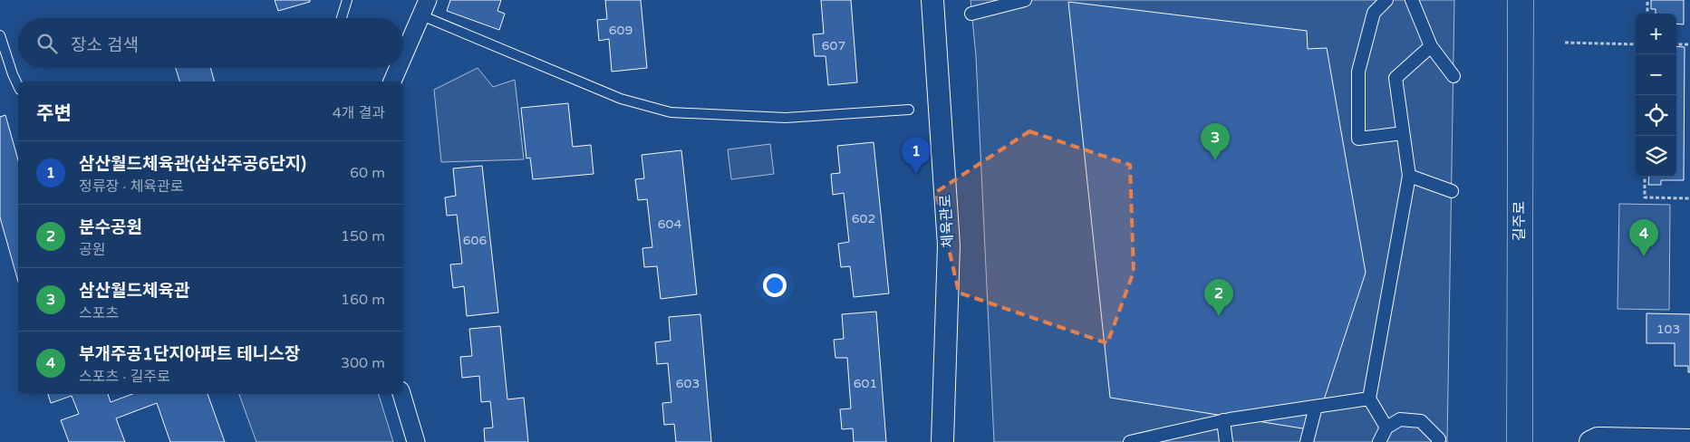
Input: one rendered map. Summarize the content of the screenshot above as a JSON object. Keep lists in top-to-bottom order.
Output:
{
  "streets": {
    "main road": ["길주로"],
    "street": ["체육관로"]
  },
  "house_numbers": [
    "609",
    "607",
    "602",
    "604",
    "606",
    "103",
    "603",
    "601"
  ],
  "page": {
    "map_buttons": ["+", "−"],
    "search": "장소 검색",
    "heading": ["주변", "4개 결과"],
    "pins": [
      "3",
      "1",
      "4",
      "2"
    ],
    "list": [
      {
        "mark": "1",
        "name": "삼산월드체육관(삼산주공6단지)",
        "note": "정류장 · 체육관로",
        "value": "60 m"
      },
      {
        "mark": "2",
        "name": "분수공원",
        "note": "공원",
        "value": "150 m"
      },
      {
        "mark": "3",
        "name": "삼산월드체육관",
        "note": "스포츠",
        "value": "160 m"
      },
      {
        "mark": "4",
        "name": "부개주공1단지아파트 테니스장",
        "note": "스포츠 · 길주로",
        "value": "300 m"
      }
    ]
  }
}
